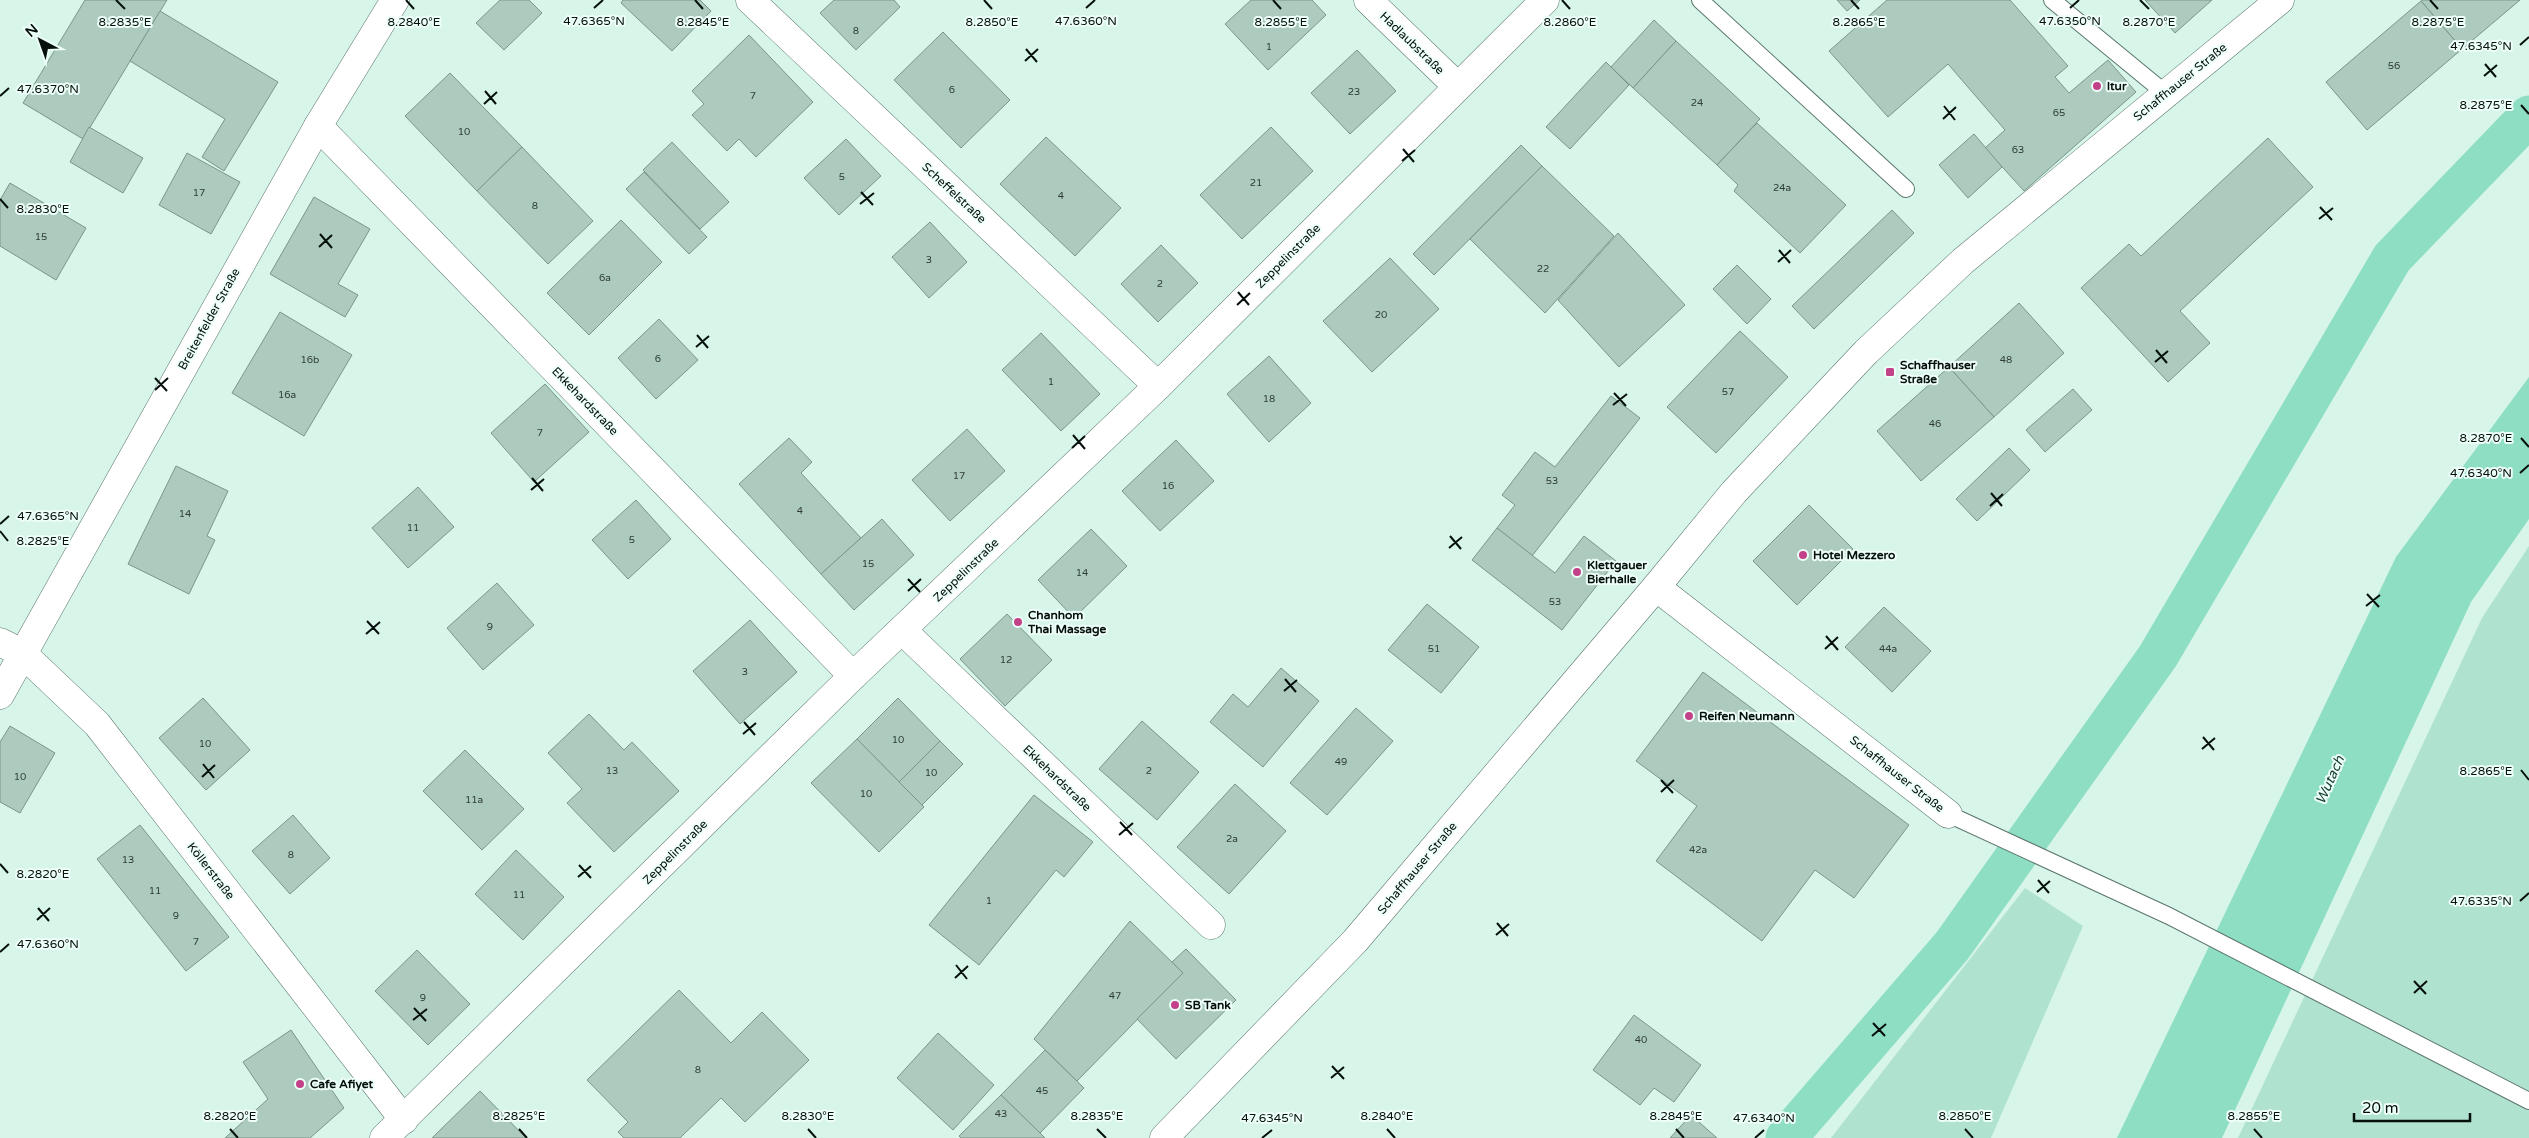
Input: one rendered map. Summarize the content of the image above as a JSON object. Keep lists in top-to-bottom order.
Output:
{
  "streets": {
    "street": [
      "Hadlaubstraße",
      "Schaffhauser Straße",
      "Scheffelstraße",
      "Zeppelinstraße",
      "Breitenfelder Straße",
      "Ekkehardstraße",
      "Köllerstraße"
    ]
  },
  "crossings": [
    ["Hadlaubstraße", "Zeppelinstraße"],
    ["Scheffelstraße", "Zeppelinstraße"],
    ["Zeppelinstraße", "Ekkehardstraße"],
    ["Zeppelinstraße", "Köllerstraße"],
    ["Breitenfelder Straße", "Ekkehardstraße"],
    ["Breitenfelder Straße", "Köllerstraße"]
  ],
  "water": ["Wutach"],
  "places": {
    "other": [
      "ltur",
      "Hotel Mezzero",
      "Klettgauer Bierhalle",
      "Chanhom Thai Massage",
      "Reifen Neumann",
      "SB Tank",
      "Cafe Afiyet"
    ],
    "transit": ["Schaffhauser Straße"]
  },
  "house_numbers": [
    "8",
    "1",
    "56",
    "6",
    "23",
    "7",
    "24",
    "65",
    "10",
    "63",
    "5",
    "21",
    "24a",
    "17",
    "4",
    "8",
    "15",
    "3",
    "22",
    "6a",
    "2",
    "20",
    "6",
    "16b",
    "48",
    "1",
    "57",
    "16a",
    "18",
    "46",
    "7",
    "17",
    "53",
    "16",
    "4",
    "14",
    "11",
    "5",
    "15",
    "14",
    "53",
    "9",
    "51",
    "44a",
    "12",
    "3",
    "10",
    "10",
    "49",
    "13",
    "2",
    "10",
    "10",
    "10",
    "11a",
    "2a",
    "42a",
    "8",
    "13",
    "11",
    "11",
    "1",
    "9",
    "7",
    "47",
    "9",
    "40",
    "8",
    "45",
    "43"
  ],
  "scale_bar": "20 m",
  "north": "top left",
  "coordinates": [
    "47.6365°N",
    "47.6360°N",
    "47.6350°N",
    "8.2855°E",
    "8.2865°E",
    "8.2870°E",
    "8.2875°E",
    "8.2835°E",
    "8.2840°E",
    "8.2845°E",
    "8.2850°E",
    "8.2860°E",
    "47.6345°N",
    "47.6370°N",
    "8.2830°E",
    "47.6340°N",
    "8.2825°E",
    "8.2820°E",
    "47.6335°N"
  ]
}
